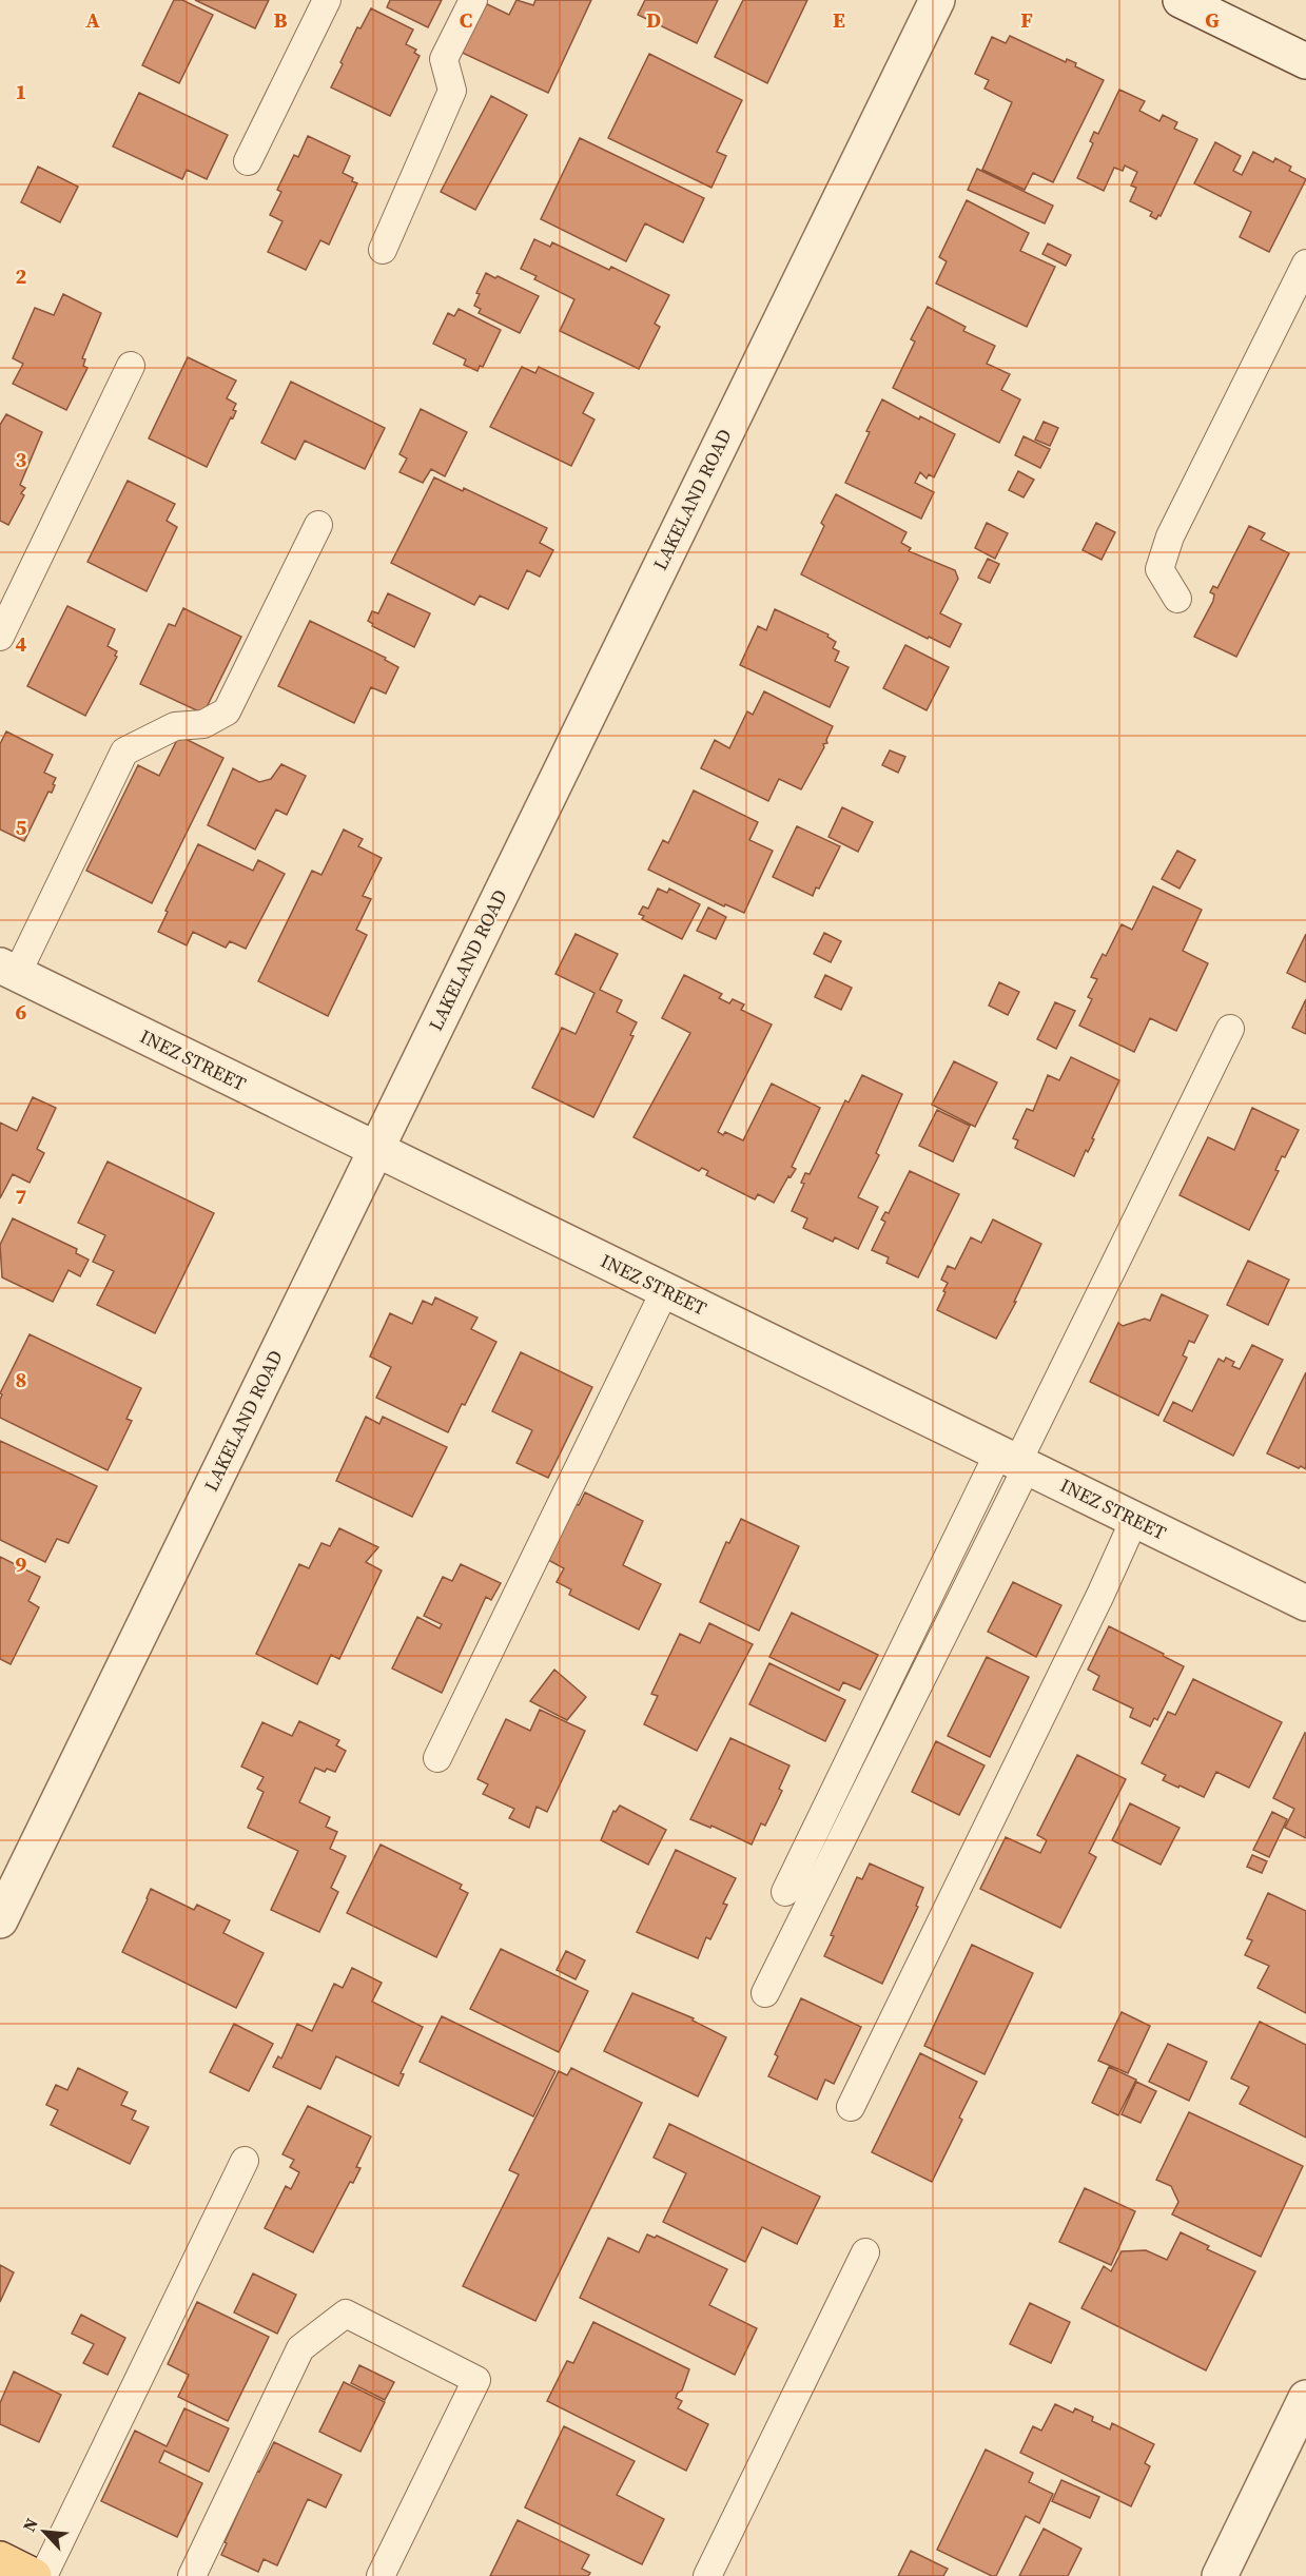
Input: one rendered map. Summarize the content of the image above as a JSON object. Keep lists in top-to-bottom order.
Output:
{
  "streets": {
    "street": ["LAKELAND ROAD", "INEZ STREET"]
  },
  "crossings": [
    ["LAKELAND ROAD", "INEZ STREET"]
  ],
  "north": "top left",
  "grid": {
    "columns": [
      "A",
      "B",
      "C",
      "D",
      "E",
      "F",
      "G"
    ],
    "rows": [
      "1",
      "2",
      "3",
      "4",
      "5",
      "6",
      "7",
      "8",
      "9"
    ]
  }
}
